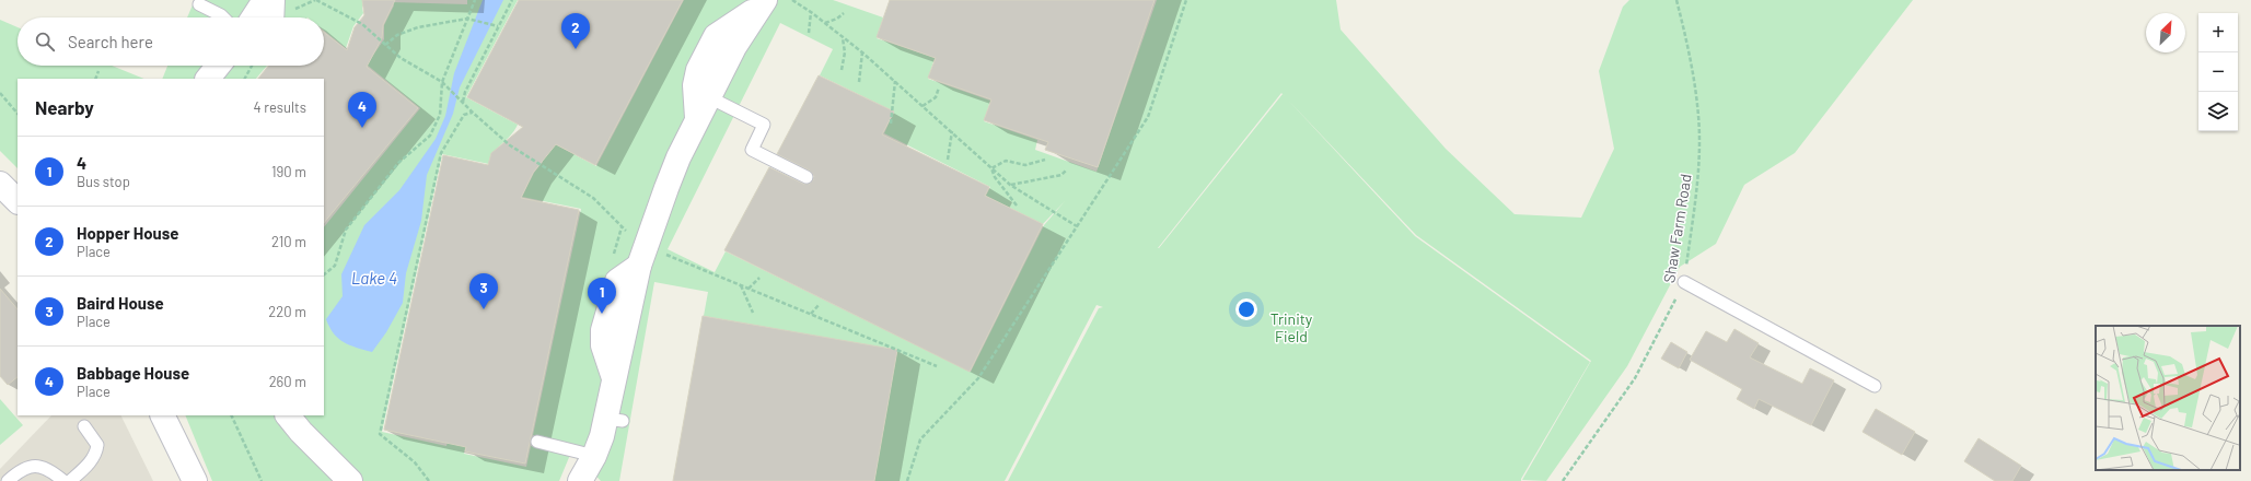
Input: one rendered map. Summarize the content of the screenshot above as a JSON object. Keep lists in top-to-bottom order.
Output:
{
  "streets": {
    "path": ["Shaw Farm Road"]
  },
  "water": ["Lake 4"],
  "parks": ["Trinity Field"],
  "north": "top right",
  "page": {
    "map_buttons": ["+", "−"],
    "pins": [
      "2",
      "4",
      "3",
      "1"
    ],
    "search": "Search here",
    "heading": ["Nearby", "4 results"],
    "list": [
      {
        "mark": "1",
        "name": "4",
        "note": "Bus stop",
        "value": "190 m"
      },
      {
        "mark": "2",
        "name": "Hopper House",
        "note": "Place",
        "value": "210 m"
      },
      {
        "mark": "3",
        "name": "Baird House",
        "note": "Place",
        "value": "220 m"
      },
      {
        "mark": "4",
        "name": "Babbage House",
        "note": "Place",
        "value": "260 m"
      }
    ]
  }
}
